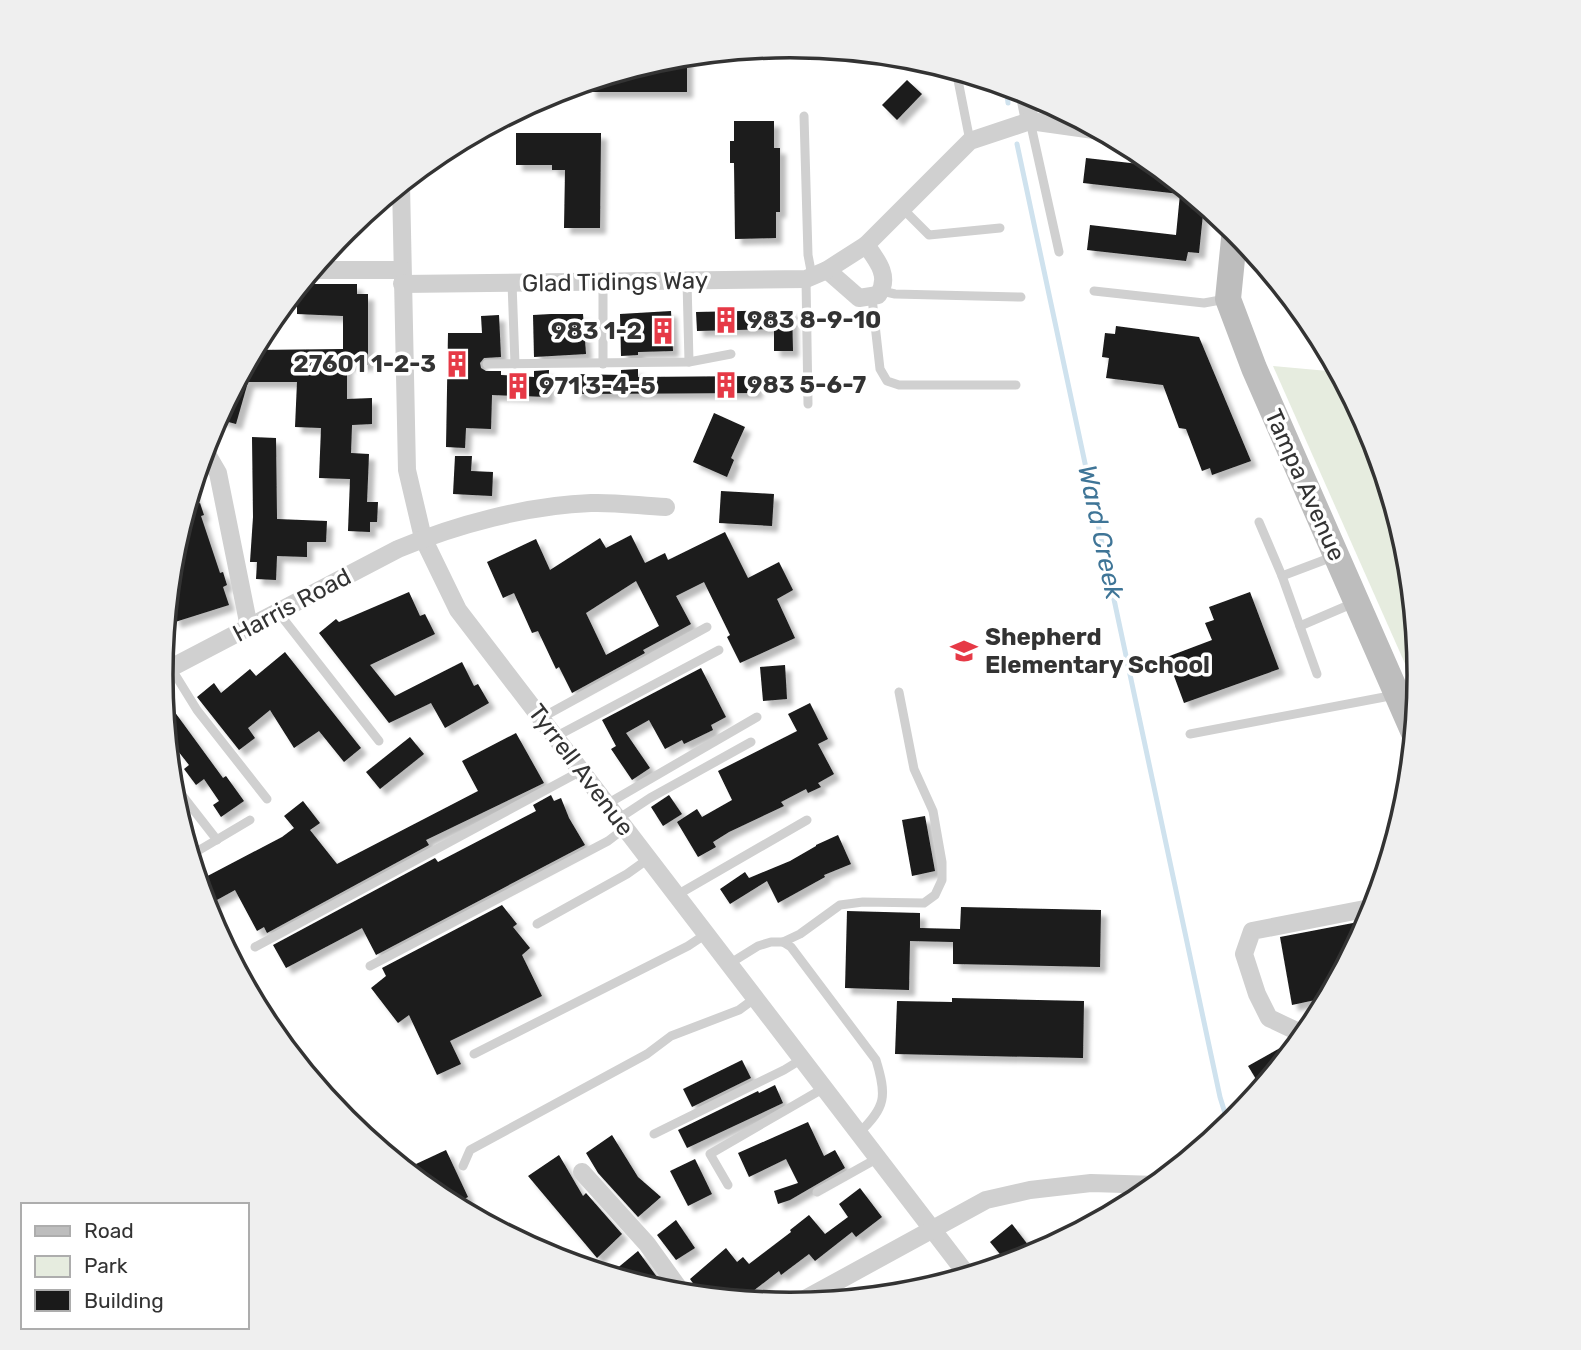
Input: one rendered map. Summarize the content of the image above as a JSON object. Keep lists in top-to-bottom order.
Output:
{
  "streets": {
    "street": [
      "Glad Tidings Way",
      "Tampa Avenue",
      "Harris Road",
      "Tyrrell Avenue"
    ]
  },
  "crossings": [
    ["Glad Tidings Way", "Tyrrell Avenue"],
    ["Harris Road", "Tyrrell Avenue"]
  ],
  "water": ["Ward Creek"],
  "places": {
    "building": [
      "983 8-9-10",
      "983 1-2",
      "27601 1-2-3",
      "983 5-6-7",
      "971 3-4-5"
    ],
    "school or university": ["Shepherd Elementary School"]
  },
  "legend": ["Road", "Park", "Building"]
}
